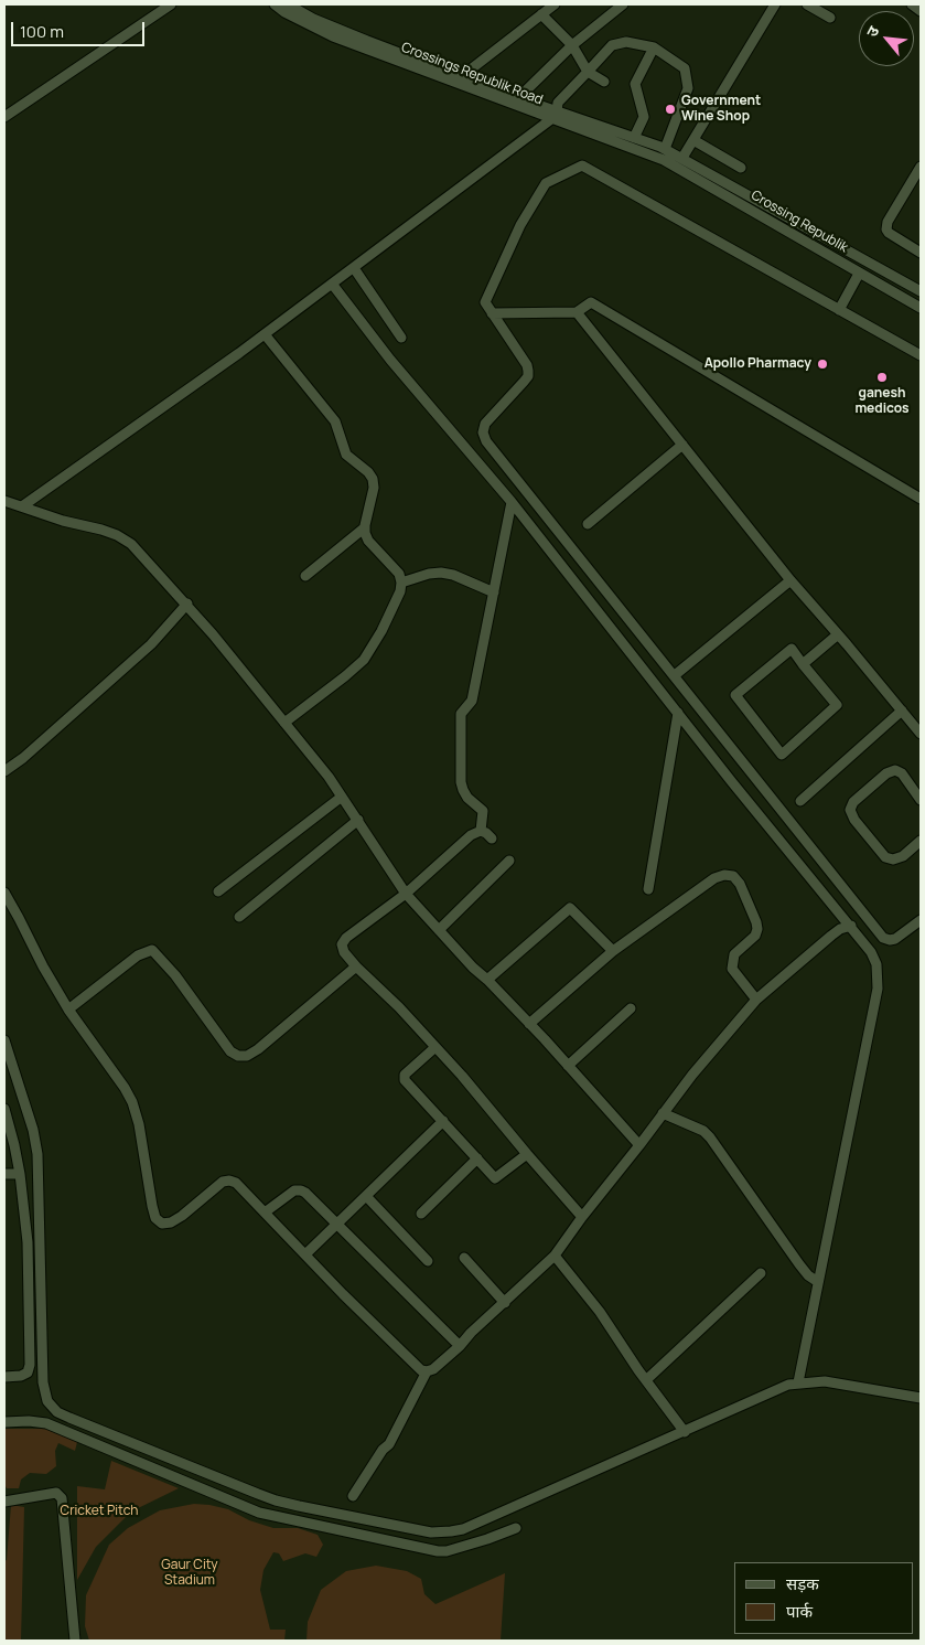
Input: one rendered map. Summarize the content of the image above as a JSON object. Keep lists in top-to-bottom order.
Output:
{
  "streets": {
    "street": ["Crossings Republik Road", "Crossing Republik"]
  },
  "crossings": [
    ["Crossings Republik Road", "Crossing Republik"]
  ],
  "parks": ["Cricket Pitch", "Gaur City Stadium"],
  "places": ["Government Wine Shop", "Apollo Pharmacy", "ganesh medicos"],
  "legend": ["सड़क", "पार्क"],
  "scale_bar": "100 m",
  "north": "top left"
}
